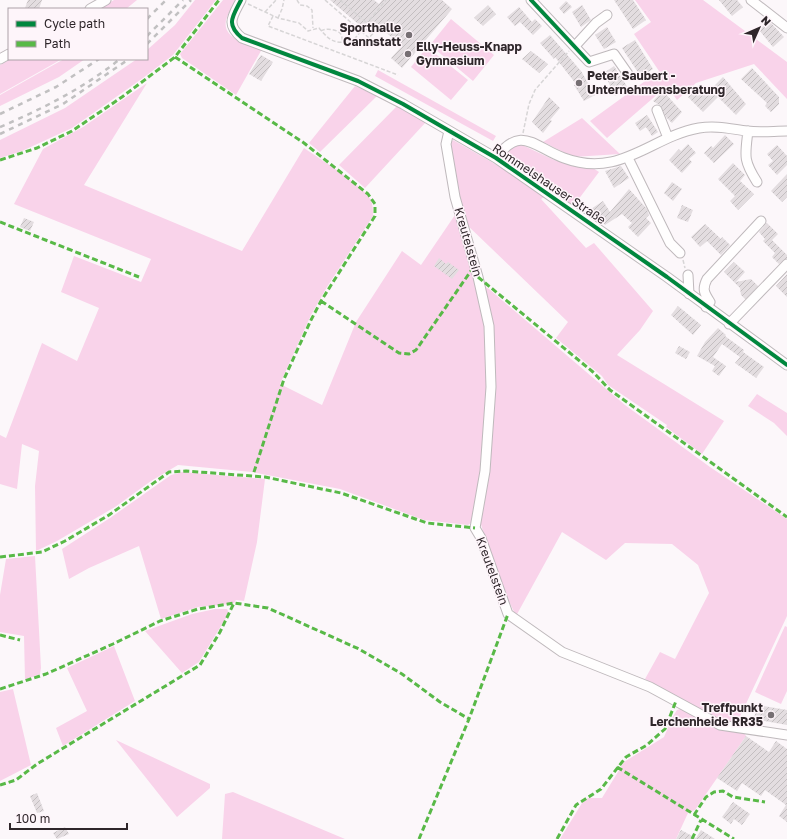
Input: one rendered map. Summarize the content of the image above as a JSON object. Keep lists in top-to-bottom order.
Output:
{
  "streets": {
    "street": ["Rommelshauser Straße", "Kreutelstein"]
  },
  "crossings": [
    ["Rommelshauser Straße", "Kreutelstein"]
  ],
  "places": [
    "Sporthalle Cannstatt",
    "Elly-Heuss-Knapp Gymnasium",
    "Peter Saubert - Unternehmensberatung",
    "Treffpunkt Lerchenheide RR35"
  ],
  "legend": ["Cycle path", "Path"],
  "scale_bar": "100 m",
  "north": "top right"
}
